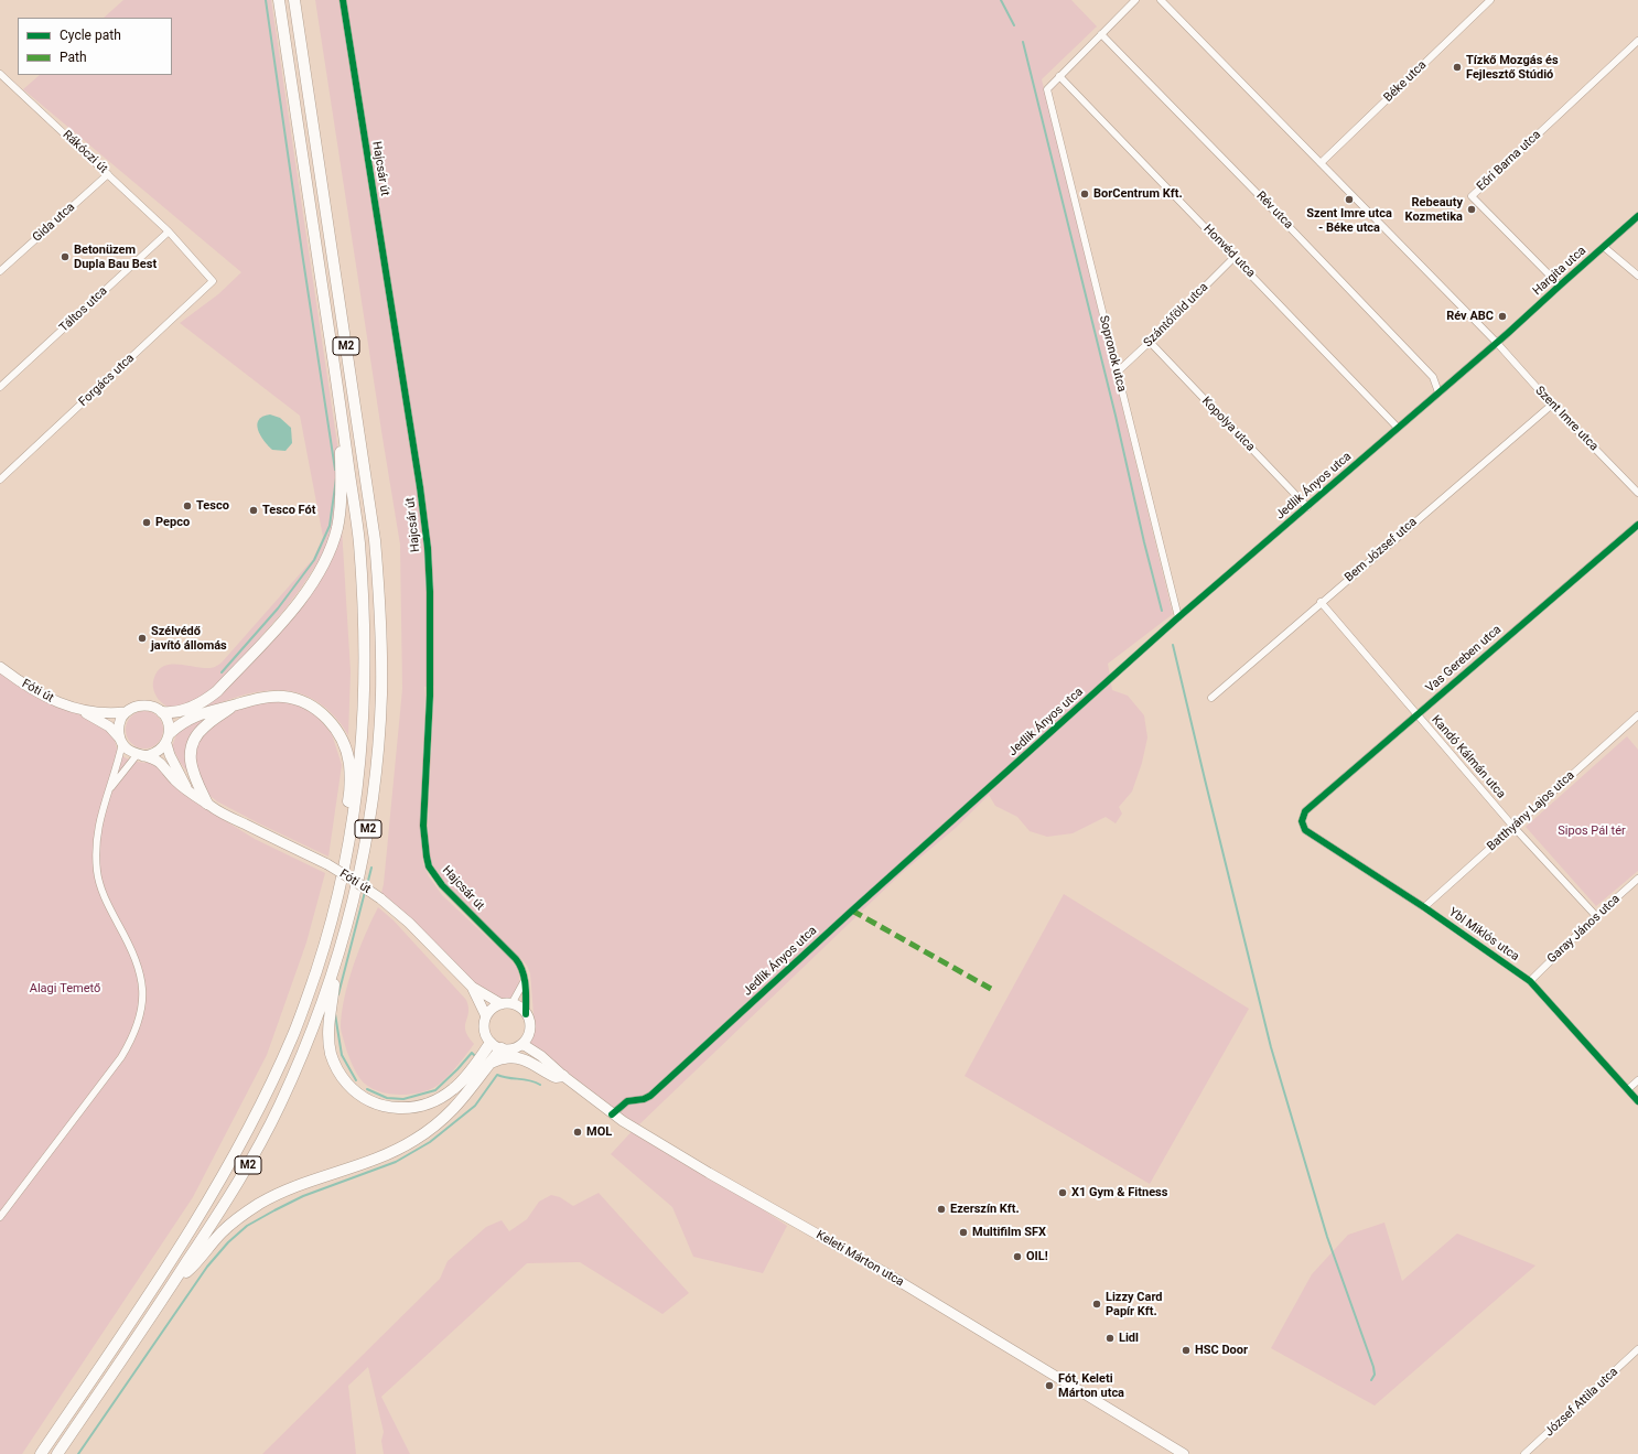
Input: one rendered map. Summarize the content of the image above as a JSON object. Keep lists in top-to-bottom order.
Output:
{
  "streets": {
    "highway": ["M2"],
    "main road": ["Fóti út", "Keleti Márton utca"],
    "street": [
      "Béke utca",
      "Rákóczi út",
      "Eőri Barna utca",
      "Hajcsár út",
      "Rév utca",
      "Gida utca",
      "Honvéd utca",
      "Hargita utca",
      "Táltos utca",
      "Szántóföld utca",
      "Sopronok utca",
      "Forgács utca",
      "Szent Imre utca",
      "Kopolya utca",
      "Jedlik Ányos utca",
      "Bem József utca",
      "Vas Gereben utca",
      "Kandó Kálmán utca",
      "Batthyány Lajos utca",
      "Garay János utca",
      "Ybl Miklós utca",
      "József Attila utca"
    ]
  },
  "crossings": [
    ["Rákóczi út", "Gida utca"],
    ["Rákóczi út", "Táltos utca"],
    ["Rákóczi út", "Forgács utca"],
    ["Eőri Barna utca", "Hargita utca"],
    ["Hajcsár út", "Fóti út"],
    ["Hajcsár út", "Keleti Márton utca"],
    ["Rév utca", "Jedlik Ányos utca"],
    ["Honvéd utca", "Szántóföld utca"],
    ["Honvéd utca", "Sopronok utca"],
    ["Honvéd utca", "Jedlik Ányos utca"],
    ["Hargita utca", "Szent Imre utca"],
    ["Hargita utca", "Jedlik Ányos utca"],
    ["Szántóföld utca", "Sopronok utca"],
    ["Szántóföld utca", "Kopolya utca"],
    ["Sopronok utca", "Jedlik Ányos utca"],
    ["Szent Imre utca", "Jedlik Ányos utca"],
    ["Szent Imre utca", "Bem József utca"],
    ["Kopolya utca", "Jedlik Ányos utca"],
    ["Jedlik Ányos utca", "Keleti Márton utca"],
    ["Bem József utca", "Kandó Kálmán utca"],
    ["Vas Gereben utca", "Kandó Kálmán utca"],
    ["Vas Gereben utca", "Ybl Miklós utca"],
    ["Fóti út", "Keleti Márton utca"],
    ["Kandó Kálmán utca", "Batthyány Lajos utca"],
    ["Batthyány Lajos utca", "Ybl Miklós utca"],
    ["Garay János utca", "Ybl Miklós utca"]
  ],
  "parks": ["Sipos Pál tér", "Alagi Temető"],
  "places": [
    "Tízkő Mozgás és Fejlesztő Stúdió",
    "BorCentrum Kft.",
    "Szent Imre utca - Béke utca",
    "Rebeauty Kozmetika",
    "Betonüzem Dupla Bau Best",
    "Rév ABC",
    "Tesco",
    "Tesco Fót",
    "Pepco",
    "Szélvédő javító állomás",
    "MOL",
    "X1 Gym & Fitness",
    "Ezerszín Kft.",
    "Multifilm SFX",
    "OIL!",
    "Lizzy Card Papír Kft.",
    "Lidl",
    "HSC Door",
    "Fót, Keleti Márton utca"
  ],
  "legend": ["Cycle path", "Path"]
}
